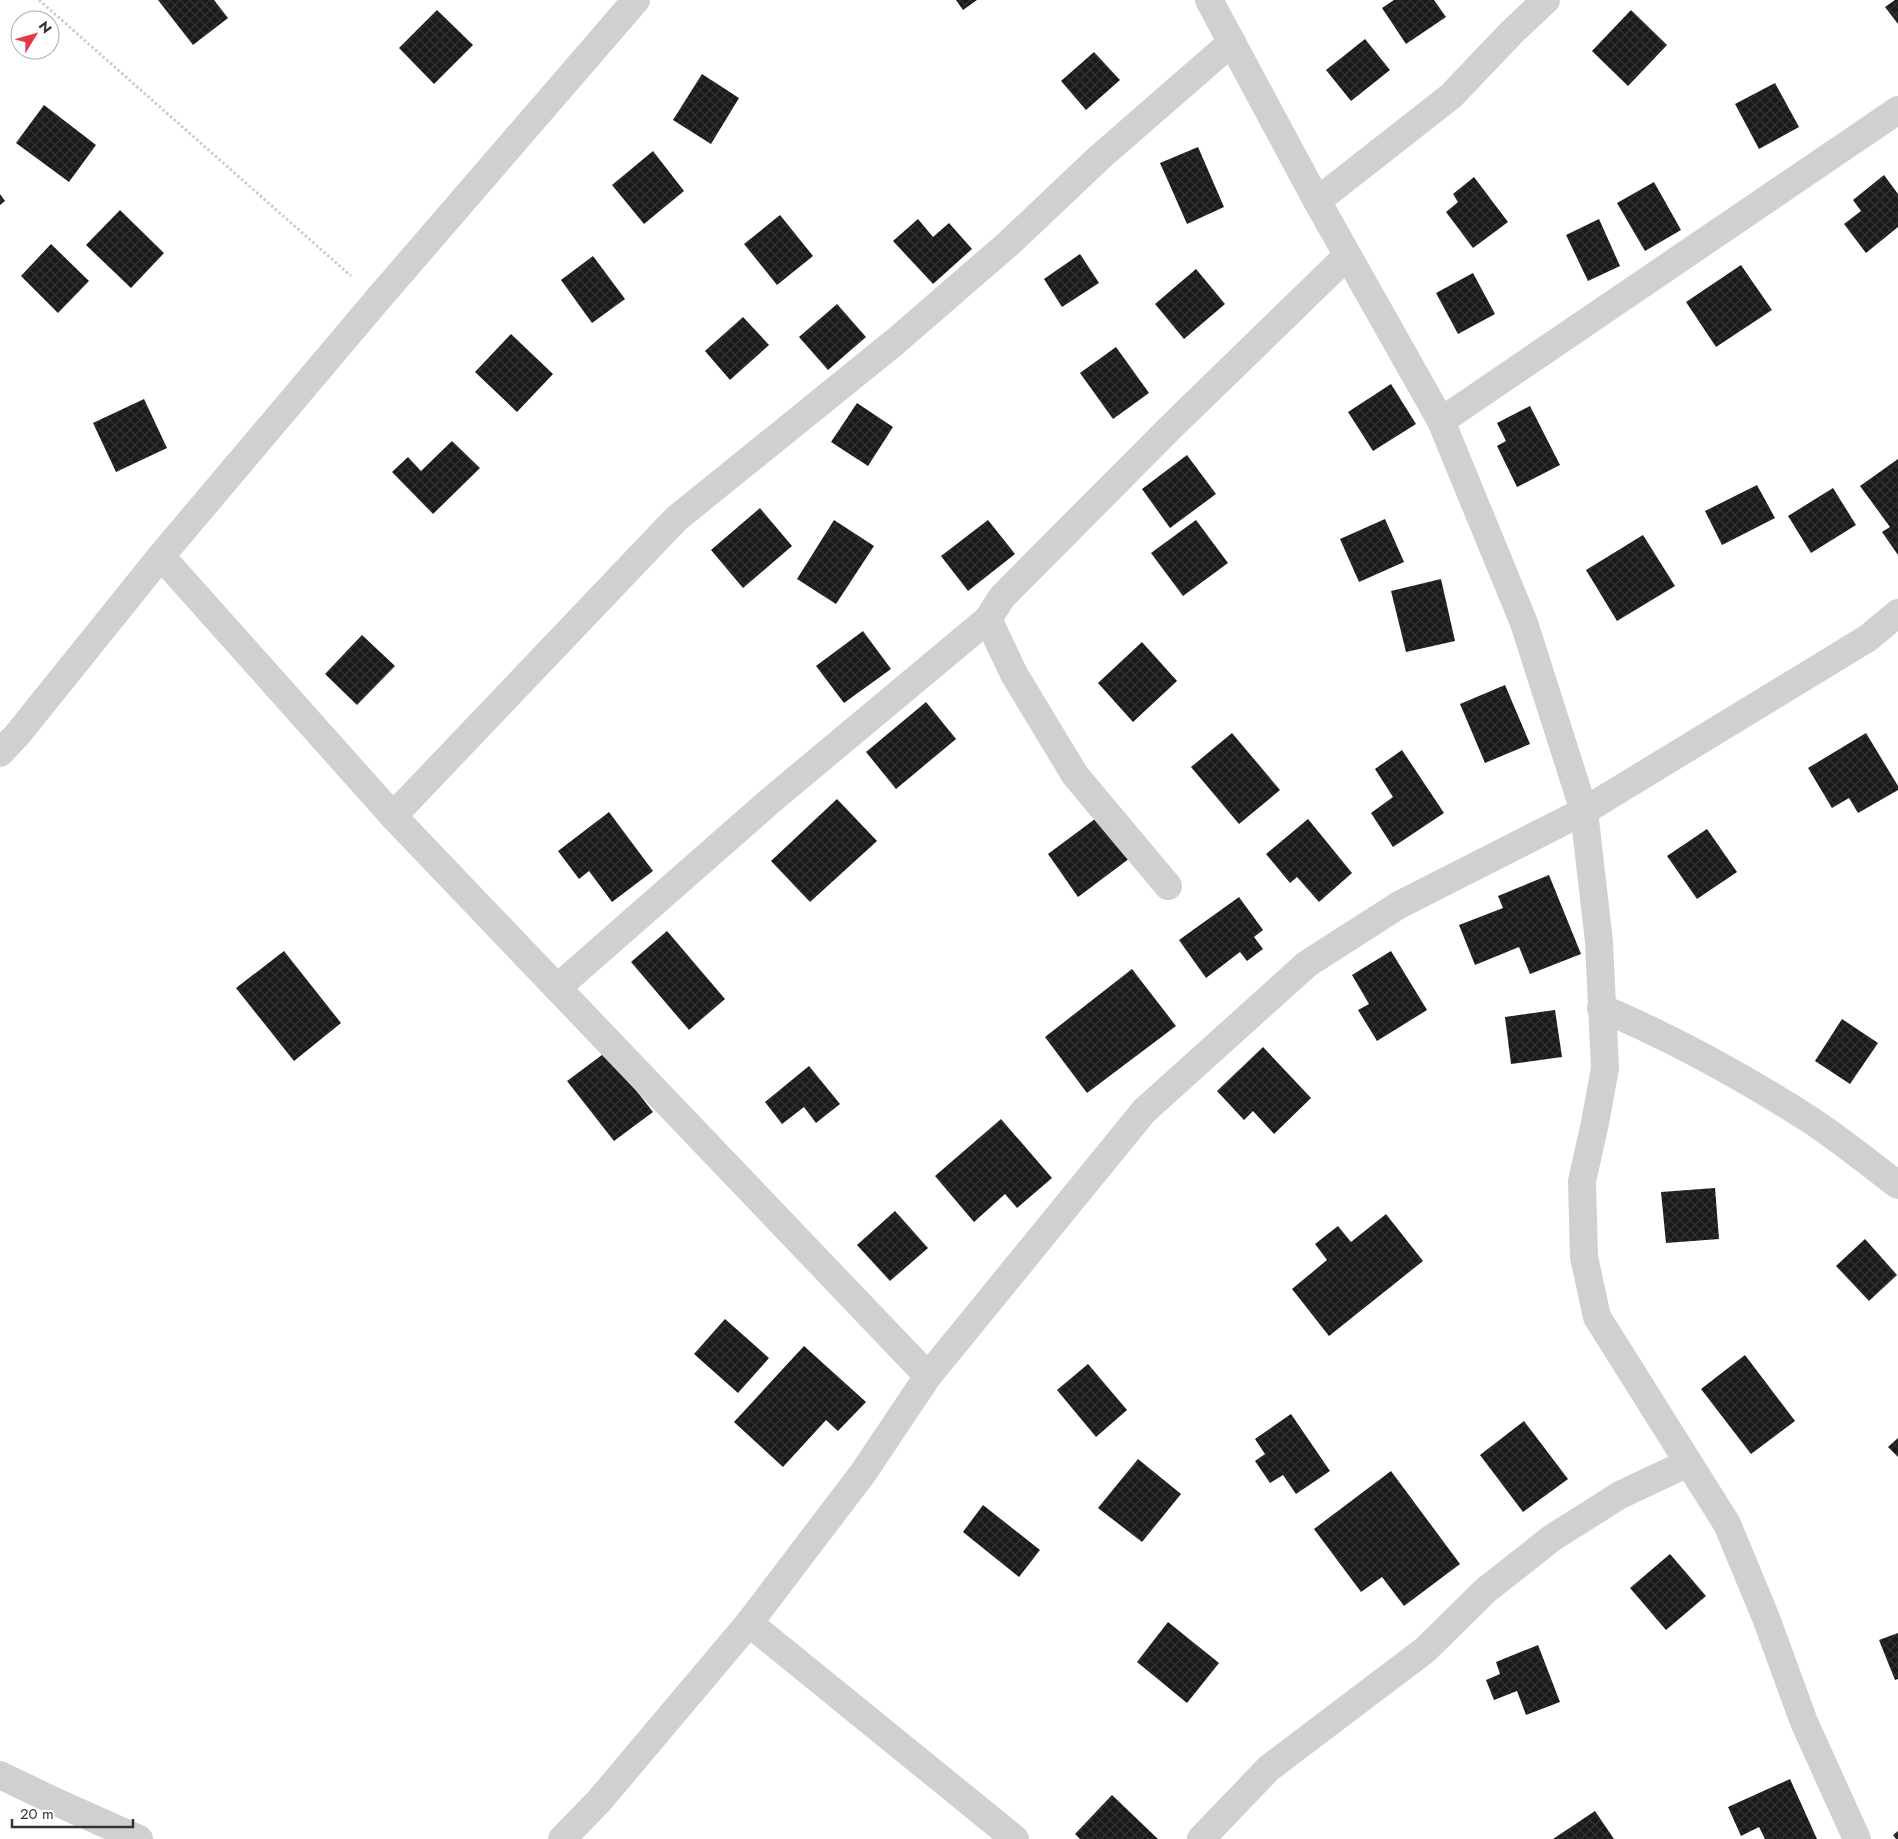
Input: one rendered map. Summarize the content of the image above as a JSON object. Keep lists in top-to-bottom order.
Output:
{
  "scale_bar": "20 m",
  "north": "top right"
}
